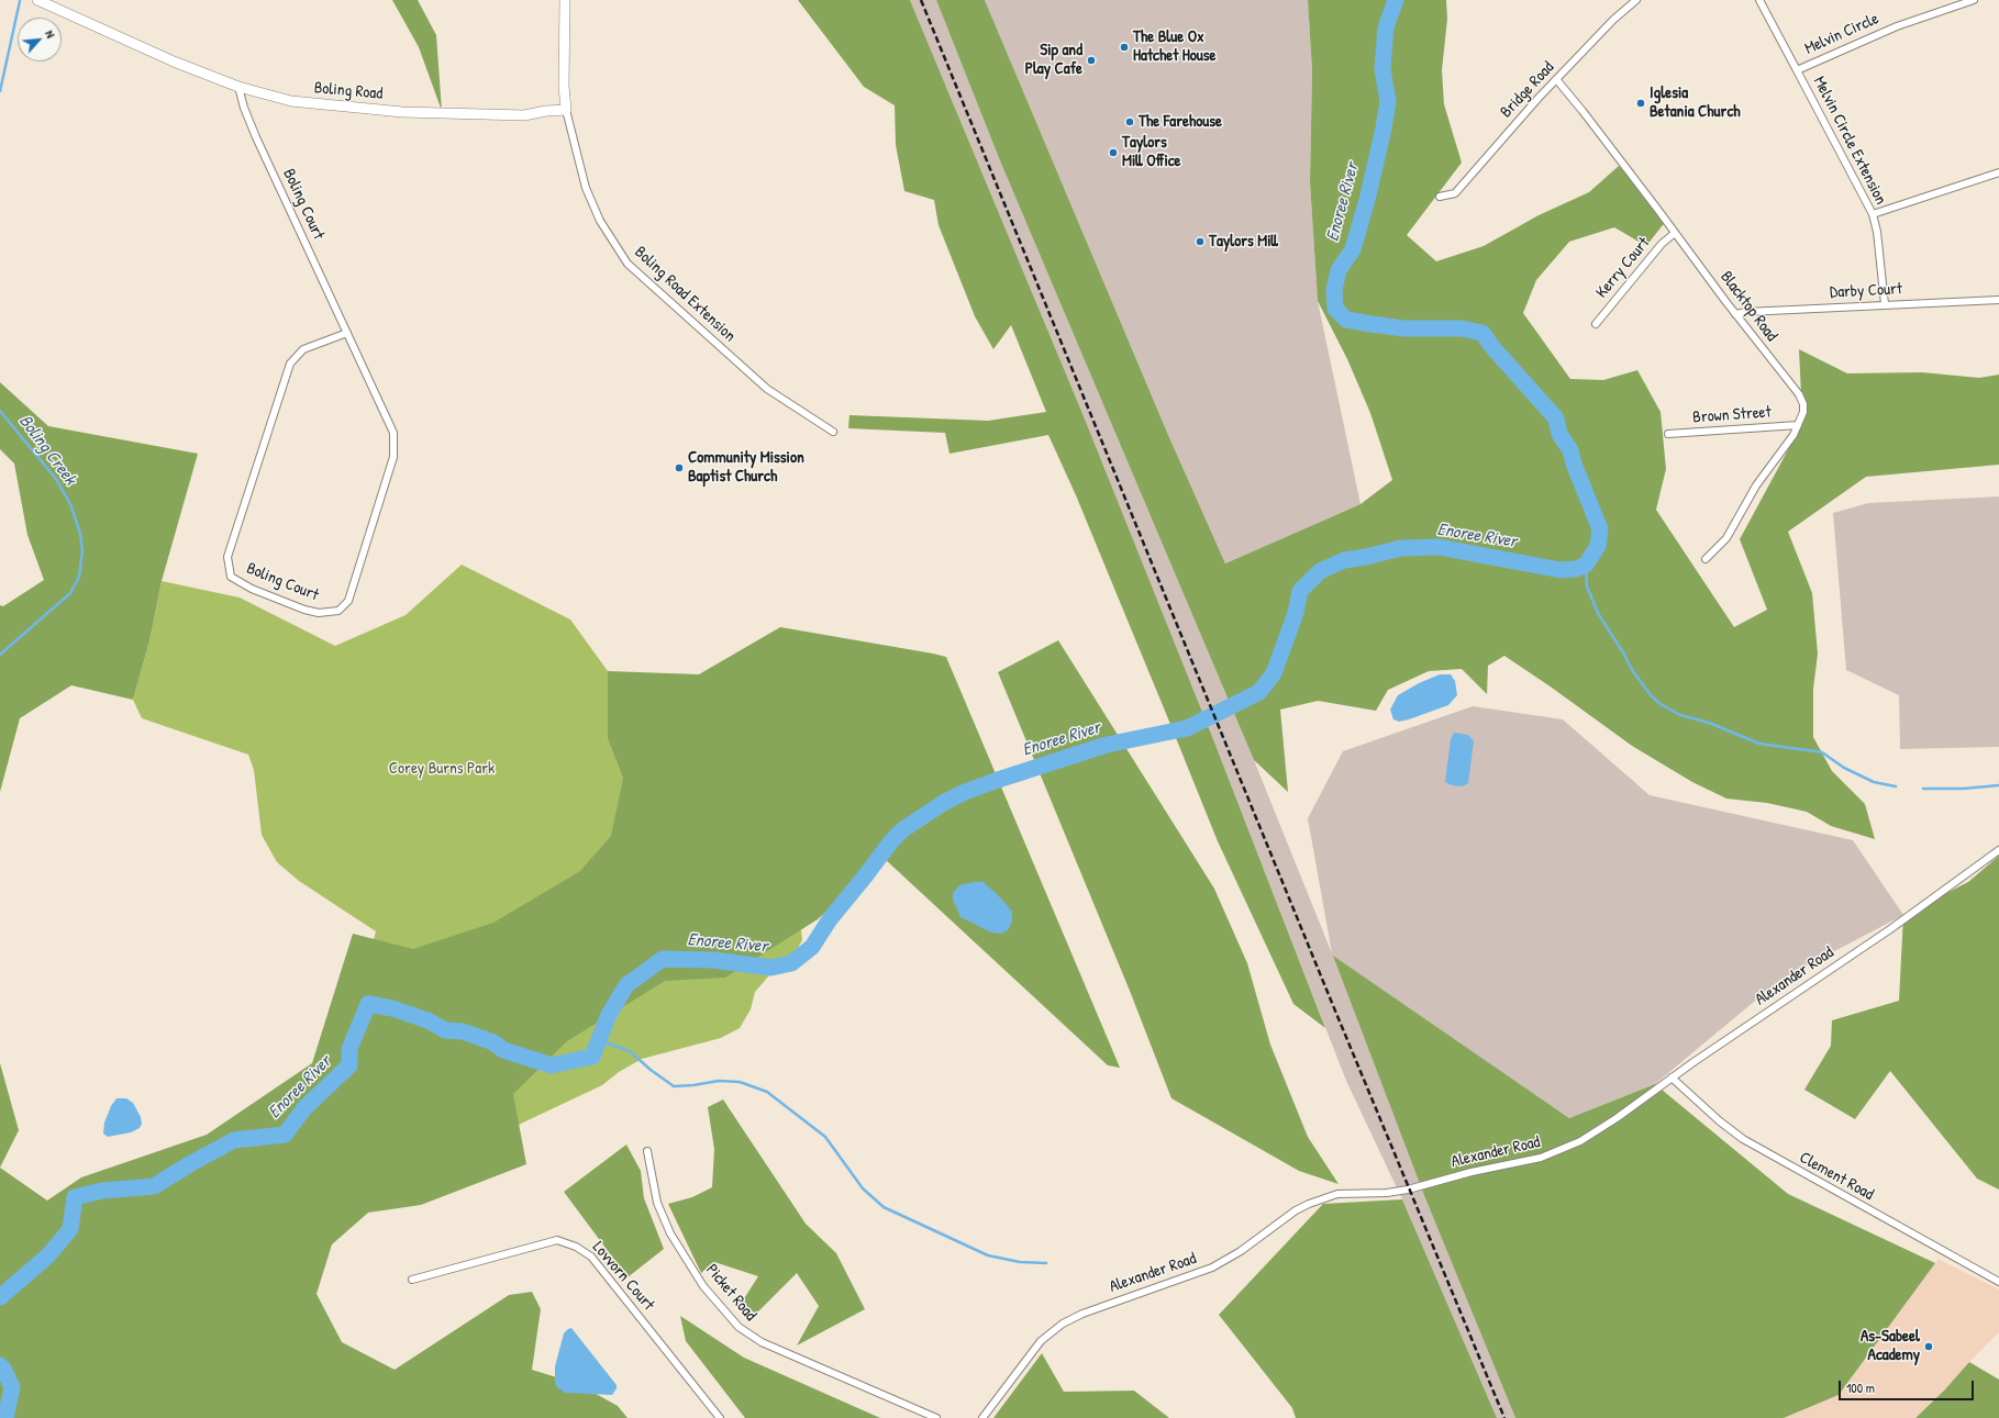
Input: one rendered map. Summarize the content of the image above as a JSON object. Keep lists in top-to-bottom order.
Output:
{
  "streets": {
    "street": [
      "Melvin Circle",
      "Bridge Road",
      "Boling Road",
      "Melvin Circle Extension",
      "Boling Court",
      "Kerry Court",
      "Darby Court",
      "Boling Road Extension",
      "Blacktop Road",
      "Brown Street",
      "Alexander Road",
      "Clement Road",
      "Lovvorn Court",
      "Picket Road"
    ]
  },
  "crossings": [
    ["Melvin Circle", "Melvin Circle Extension"],
    ["Bridge Road", "Blacktop Road"],
    ["Boling Road", "Boling Court"],
    ["Boling Road", "Boling Road Extension"],
    ["Melvin Circle Extension", "Darby Court"],
    ["Kerry Court", "Blacktop Road"],
    ["Darby Court", "Blacktop Road"],
    ["Blacktop Road", "Brown Street"],
    ["Alexander Road", "Clement Road"]
  ],
  "water": ["Enoree River", "Boling Creek"],
  "parks": ["Corey Burns Park"],
  "places": [
    "The Blue Ox Hatchet House",
    "Sip and Play Cafe",
    "Iglesia Betania Church",
    "The Farehouse",
    "Taylors Mill Office",
    "Taylors Mill",
    "Community Mission Baptist Church",
    "As-Sabeel Academy"
  ],
  "scale_bar": "100 m",
  "north": "top right"
}
